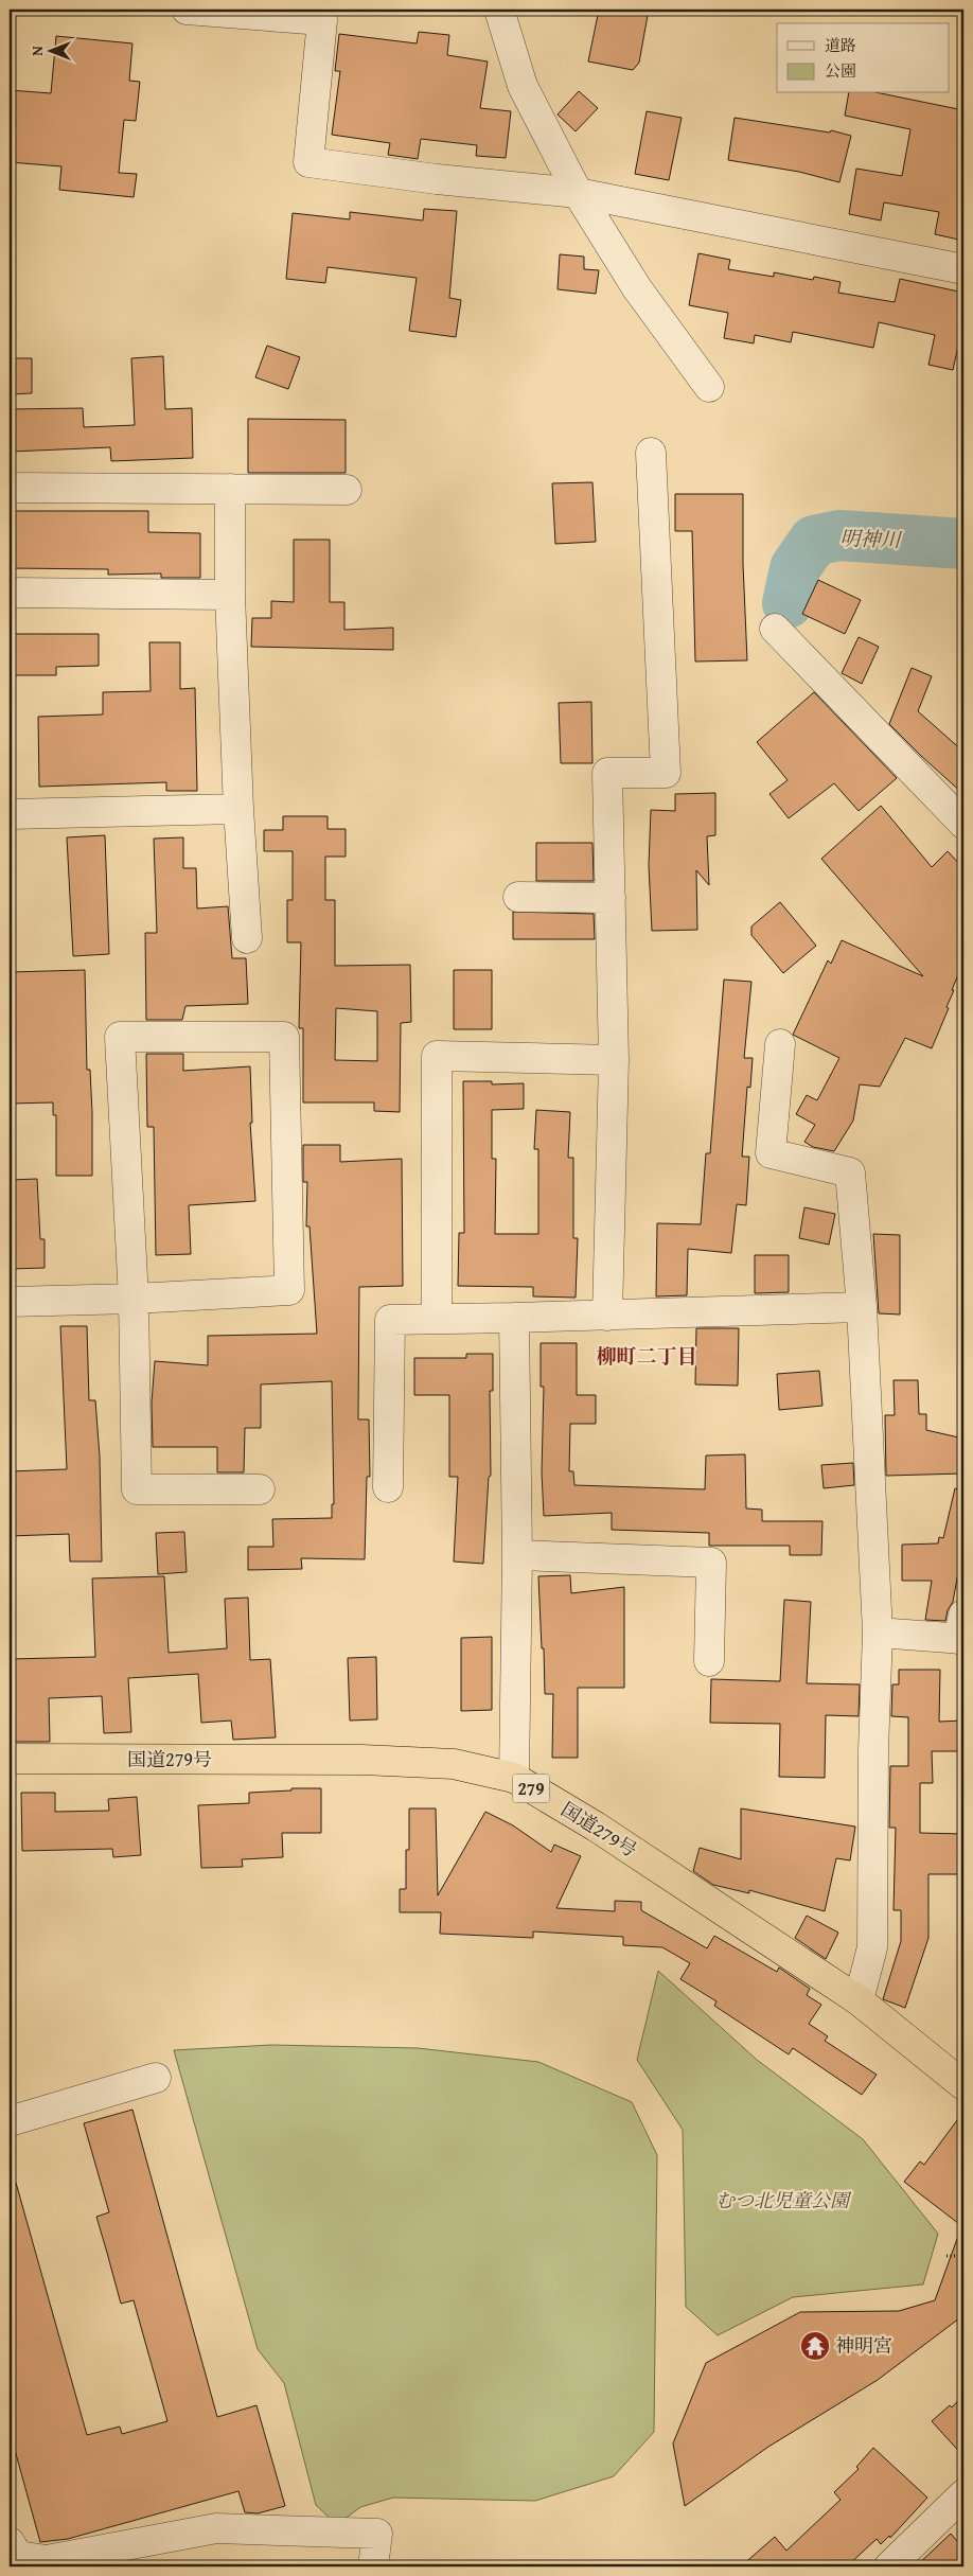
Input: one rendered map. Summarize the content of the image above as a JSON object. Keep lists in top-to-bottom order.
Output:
{
  "streets": {
    "highway": ["国道279号", "279"]
  },
  "districts": ["柳町二丁目"],
  "water": ["明神川"],
  "parks": ["むつ北児童公園"],
  "places": {
    "temple": ["神明宮"]
  },
  "legend": ["道路", "公園"],
  "north": "left"
}
